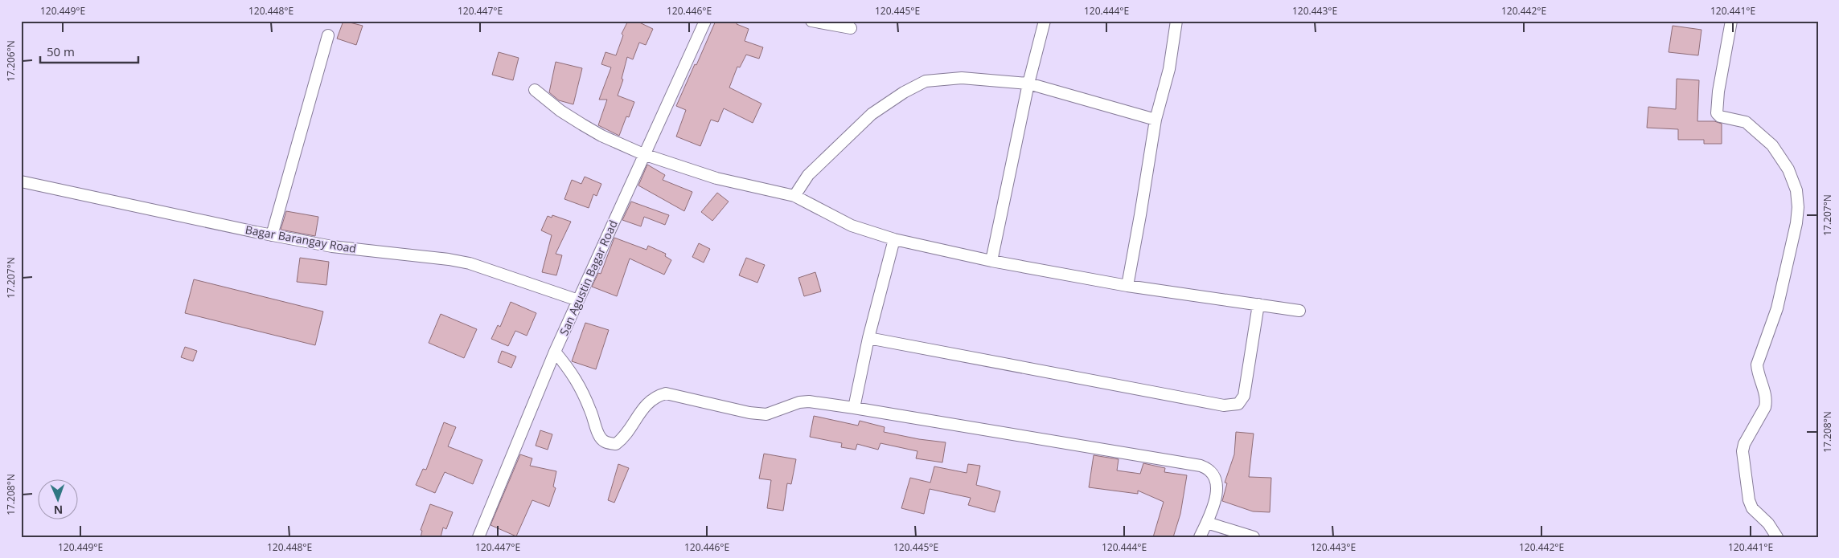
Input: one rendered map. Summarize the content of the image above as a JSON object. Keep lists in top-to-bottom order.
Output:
{
  "streets": {
    "street": ["Bagar Barangay Road", "San Agustin Bagar Road"]
  },
  "crossings": [
    ["Bagar Barangay Road", "San Agustin Bagar Road"]
  ],
  "scale_bar": "50 m",
  "north": "bottom",
  "coordinates": [
    "120.449°E",
    "120.448°E",
    "120.447°E",
    "120.446°E",
    "120.445°E",
    "120.444°E",
    "120.443°E",
    "120.442°E",
    "120.441°E",
    "17.206°N",
    "17.207°N",
    "17.208°N"
  ]
}
